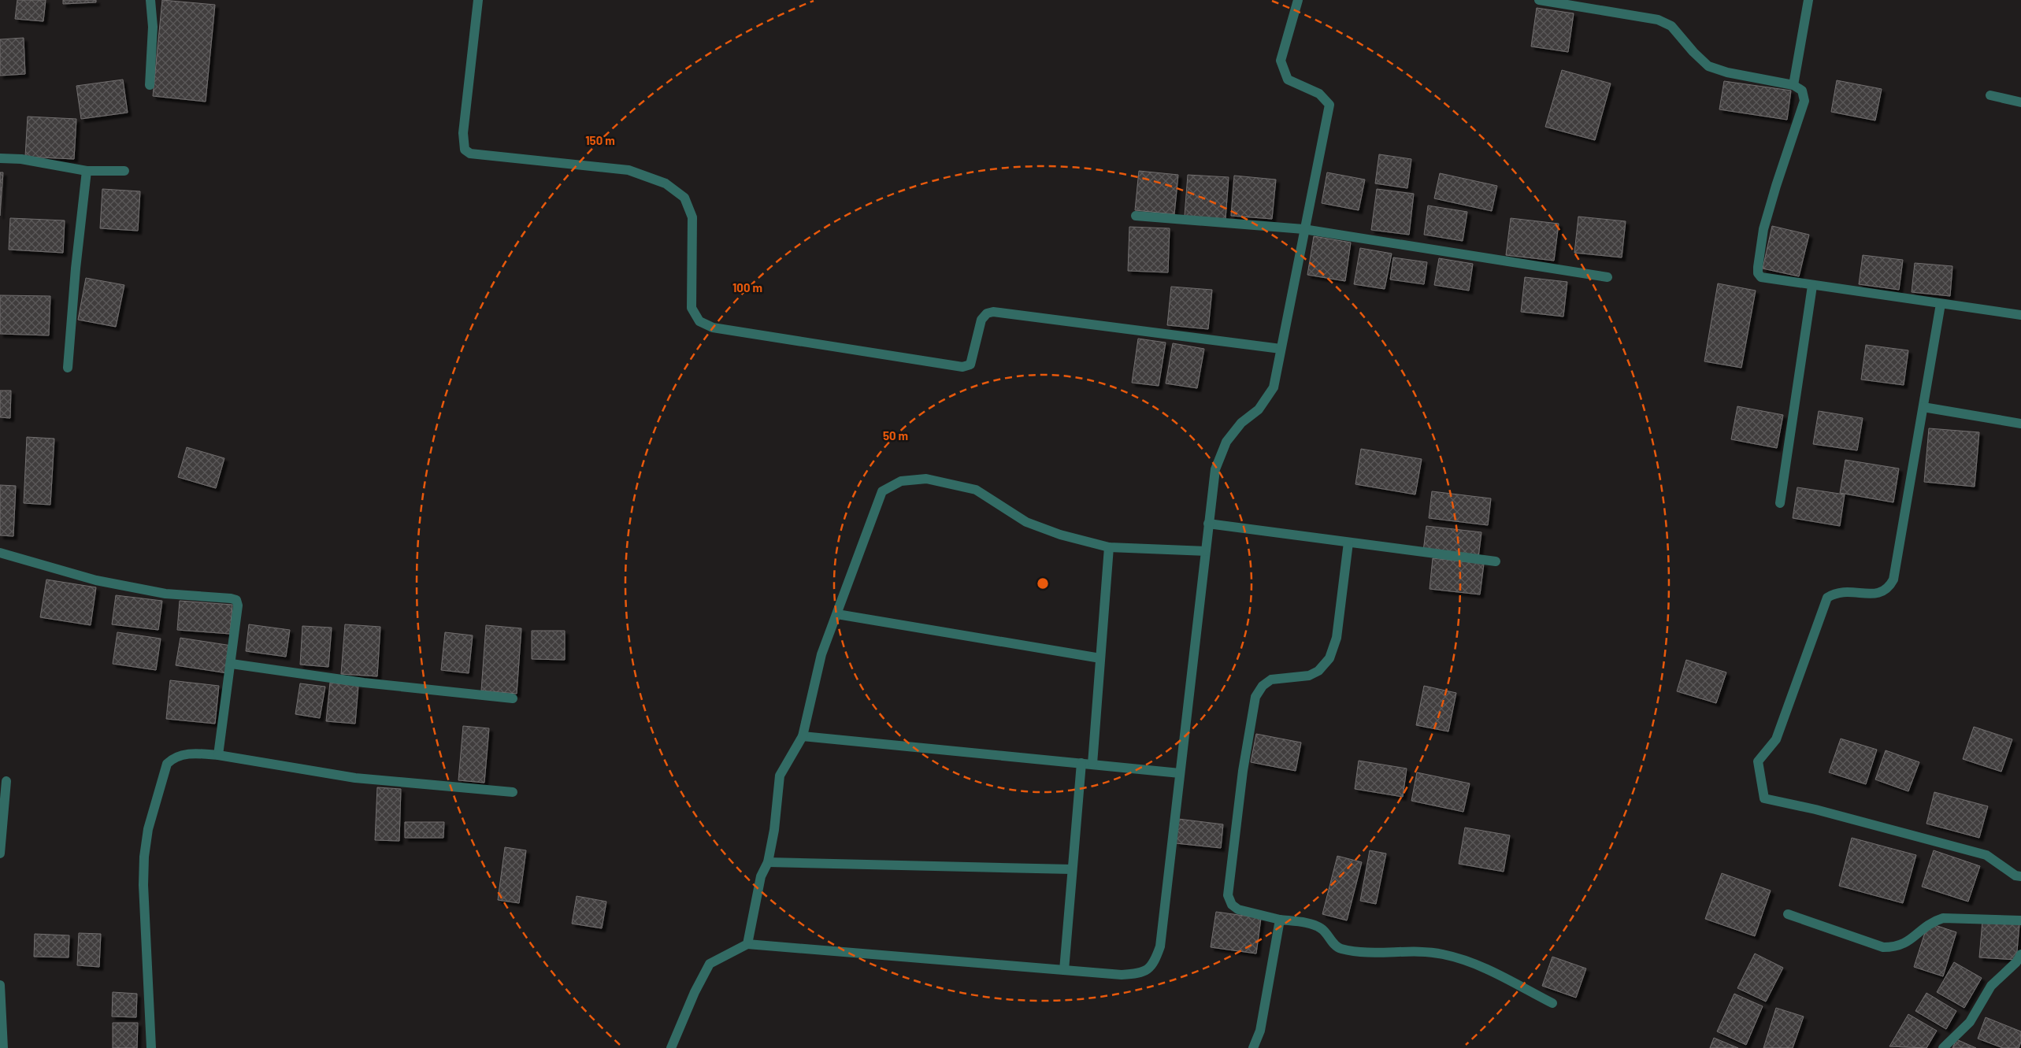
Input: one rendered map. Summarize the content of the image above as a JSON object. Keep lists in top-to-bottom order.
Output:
{
  "rings": ["150 m", "100 m", "50 m"]
}
